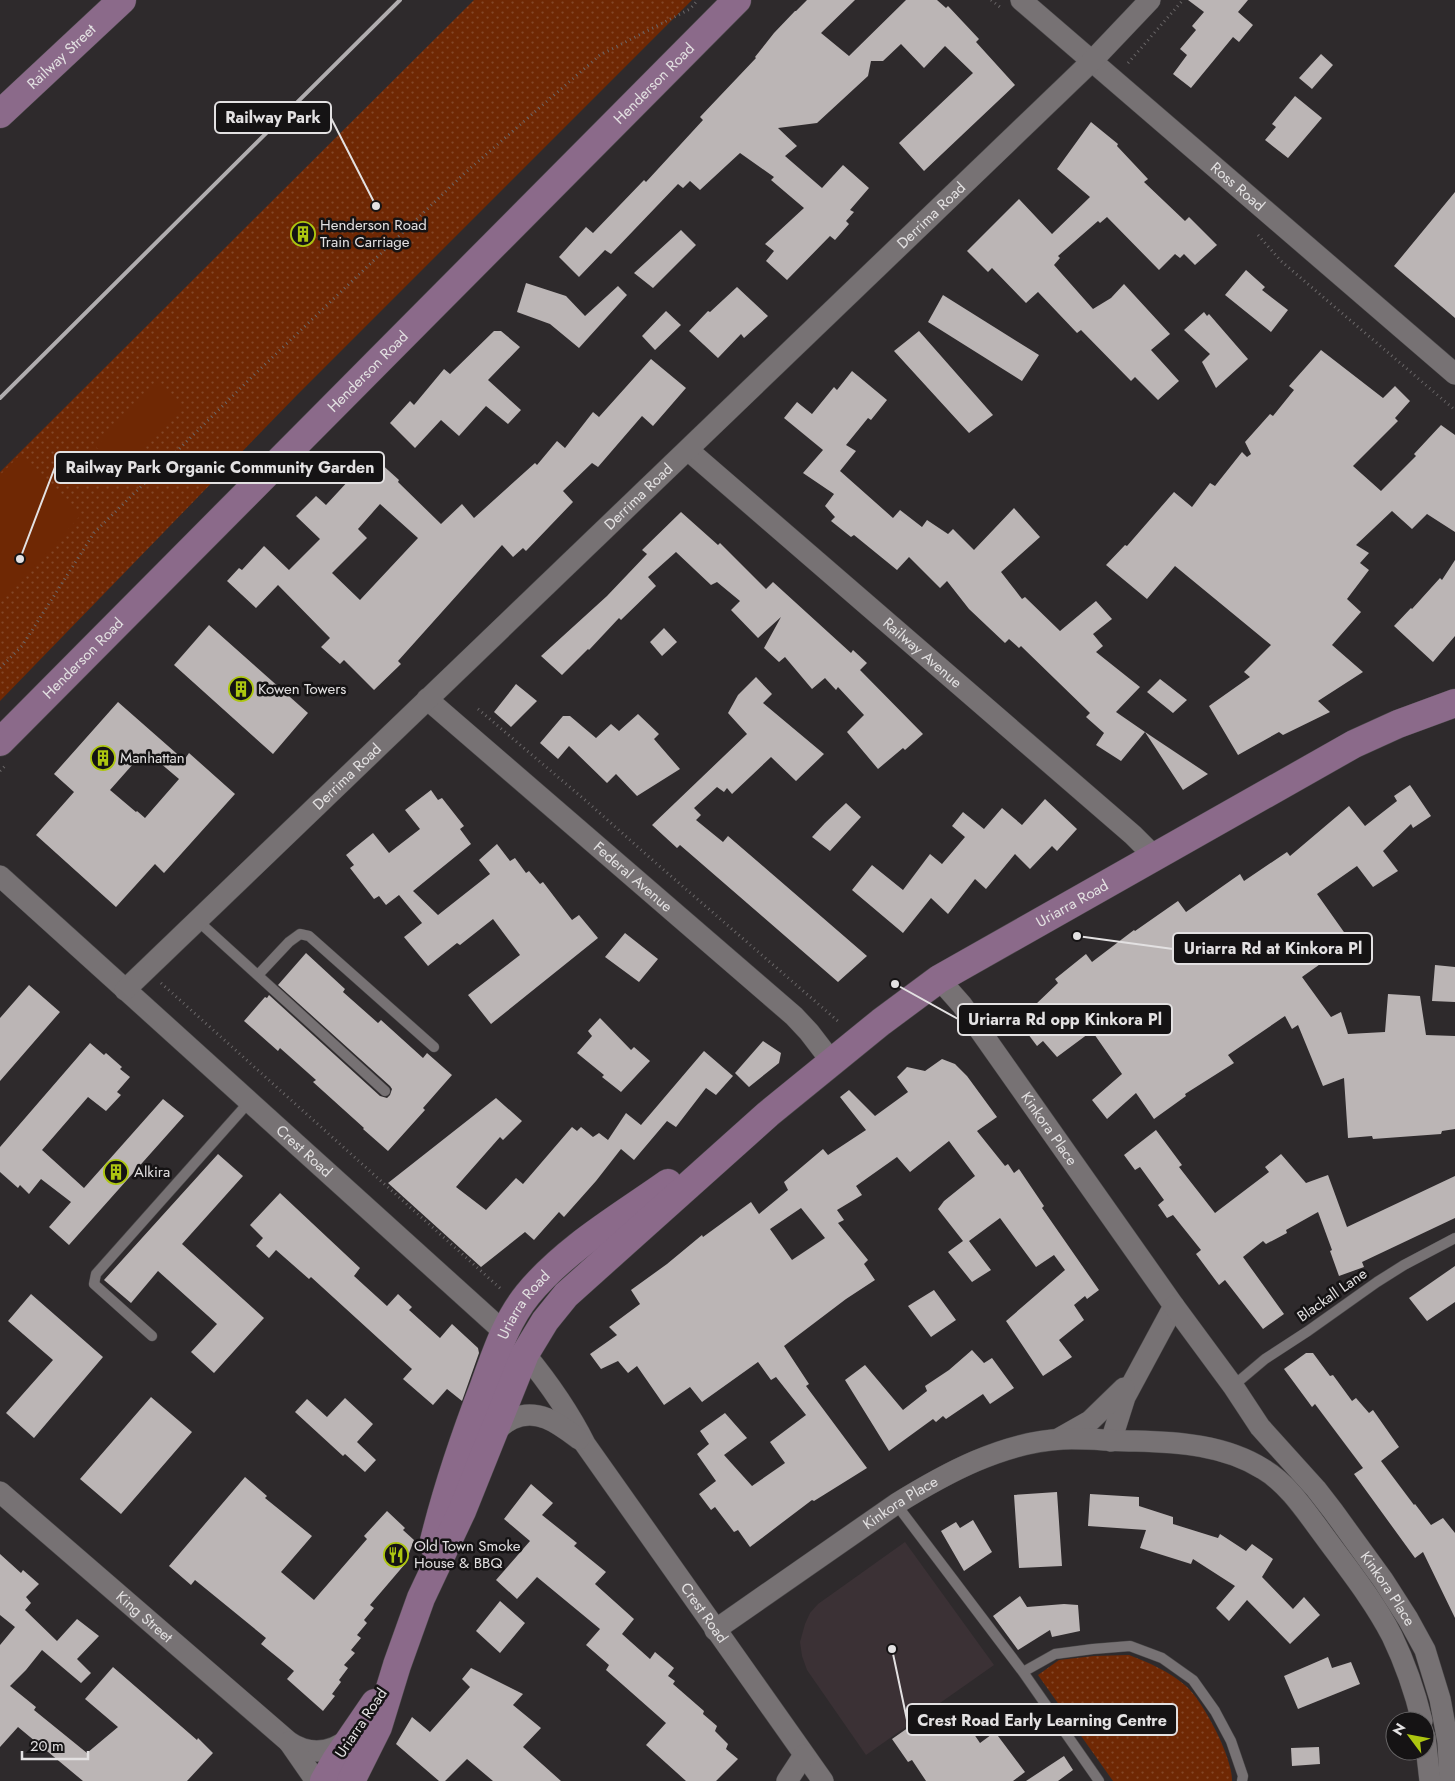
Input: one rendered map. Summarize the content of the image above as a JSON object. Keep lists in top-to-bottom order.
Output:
{
  "streets": {
    "main road": [
      "Railway Street",
      "Henderson Road",
      "Uriarra Road",
      "Crest Road"
    ],
    "street": [
      "Ross Road",
      "Derrima Road",
      "Railway Avenue",
      "Federal Avenue",
      "Kinkora Place",
      "King Street"
    ],
    "lane": ["Blackall Lane"]
  },
  "crossings": [
    ["Ross Road", "Derrima Road"],
    ["Derrima Road", "Railway Avenue"],
    ["Derrima Road", "Federal Avenue"],
    ["Derrima Road", "Crest Road"],
    ["Railway Avenue", "Uriarra Road"],
    ["Federal Avenue", "Uriarra Road"],
    ["Uriarra Road", "Kinkora Place"],
    ["Uriarra Road", "Crest Road"],
    ["Uriarra Road", "King Street"],
    ["Kinkora Place", "Crest Road"],
    ["Kinkora Place", "Blackall Lane"]
  ],
  "places": {
    "other": [
      "Railway Park",
      "Railway Park Organic Community Garden",
      "Uriarra Rd at Kinkora Pl",
      "Uriarra Rd opp Kinkora Pl",
      "Crest Road Early Learning Centre"
    ],
    "building": [
      "Henderson Road Train Carriage",
      "Kowen Towers",
      "Manhattan",
      "Alkira"
    ],
    "restaurant": ["Old Town Smoke House & BBQ"]
  },
  "scale_bar": "20 m",
  "north": "top left"
}
